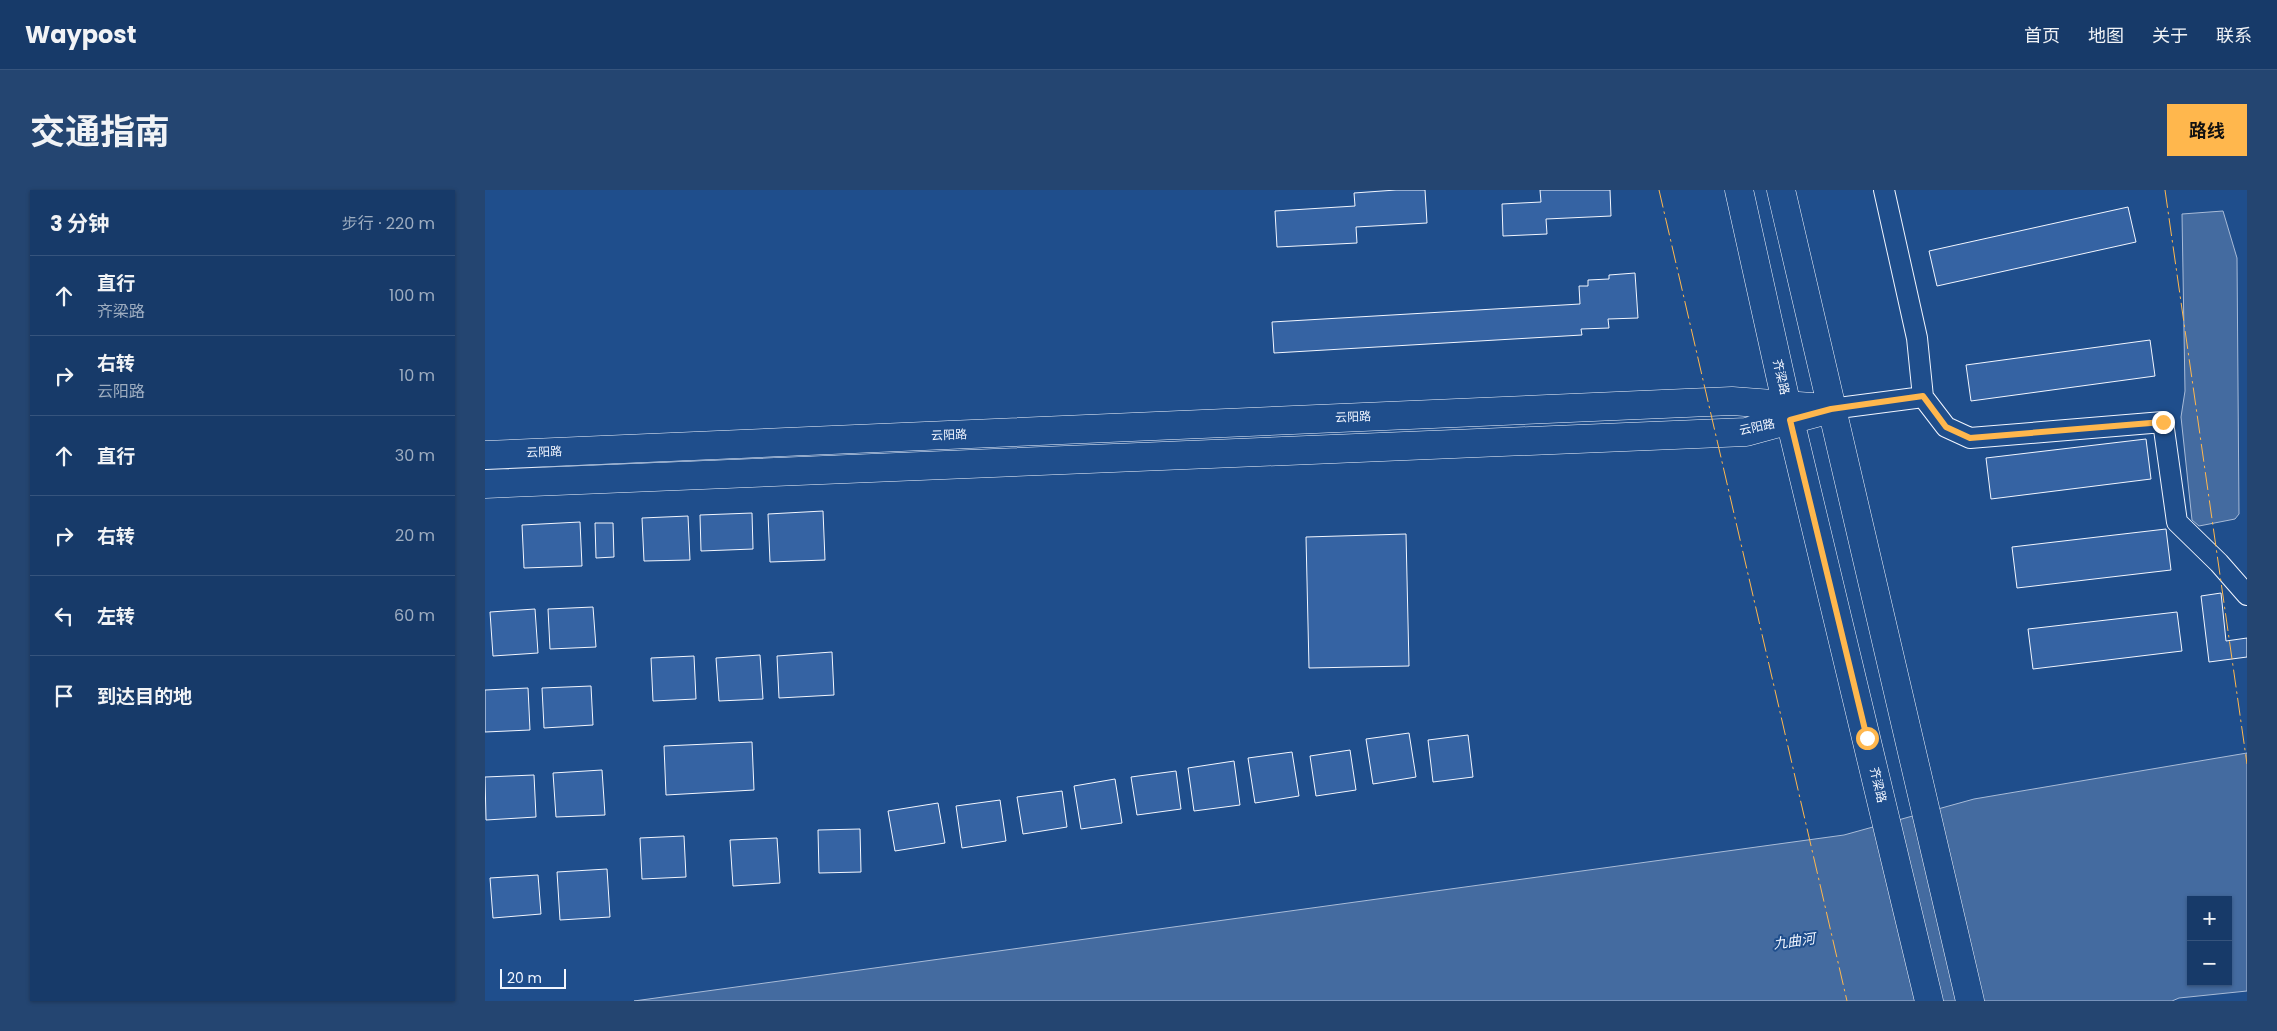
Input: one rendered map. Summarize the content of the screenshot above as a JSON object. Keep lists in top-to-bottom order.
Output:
{
  "streets": {
    "street": ["齐梁路", "云阳路"]
  },
  "crossings": [
    ["齐梁路", "云阳路"]
  ],
  "water": ["九曲河"],
  "scale_bar": "20 m",
  "page": {
    "header": "Waypost",
    "nav": [
      "首页",
      "地图",
      "关于",
      "联系"
    ],
    "title": "交通指南",
    "buttons": "路线",
    "heading": ["3 分钟", "步行 · 220 m"],
    "list": [
      ["直行", "齐梁路", "100 m"],
      ["右转", "云阳路", "10 m"],
      ["直行", "30 m"],
      ["右转", "20 m"],
      ["左转", "60 m"],
      "到达目的地"
    ],
    "map_buttons": ["+", "−"],
    "scale": "20 m"
  }
}
